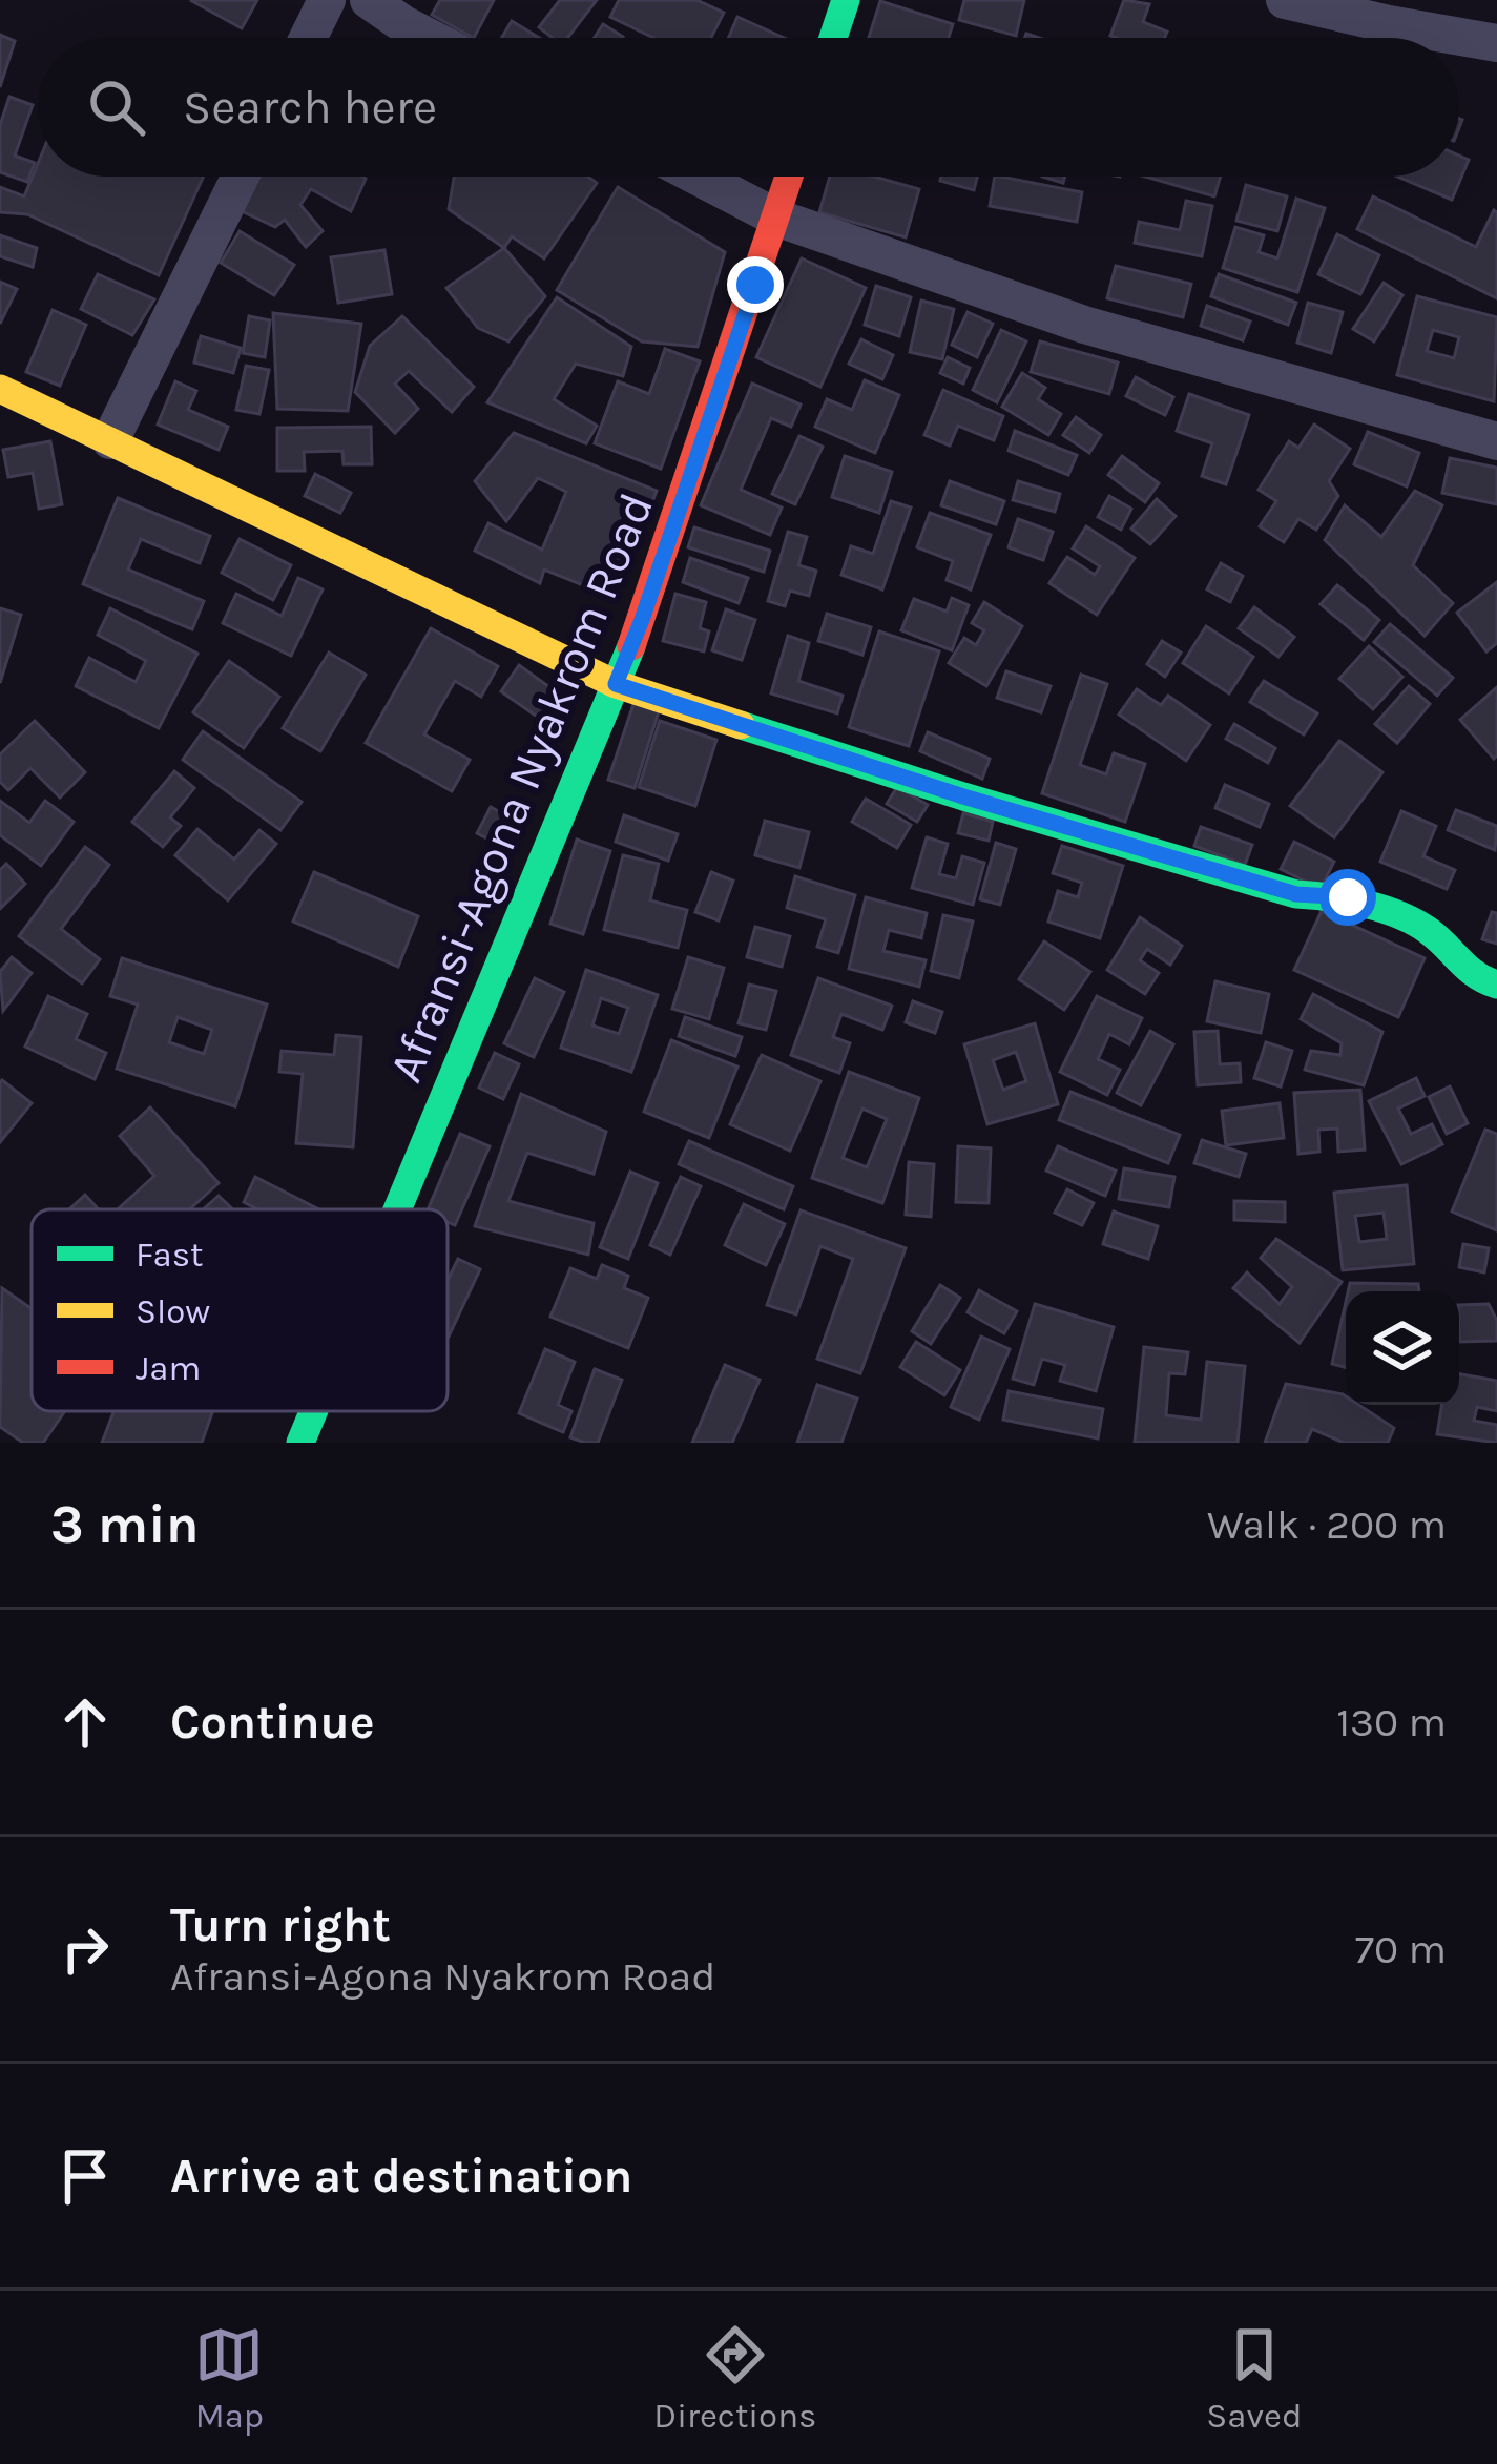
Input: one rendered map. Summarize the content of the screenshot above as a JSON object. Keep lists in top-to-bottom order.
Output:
{
  "streets": {
    "street": ["Afransi-Agona Nyakrom Road"]
  },
  "legend": ["Fast", "Slow", "Jam"],
  "page": {
    "search": "Search here",
    "heading": ["3 min", "Walk · 200 m"],
    "list": [
      ["Continue", "130 m"],
      ["Turn right", "Afransi-Agona Nyakrom Road", "70 m"],
      "Arrive at destination"
    ],
    "nav": ["Map", "Directions", "Saved"]
  }
}
